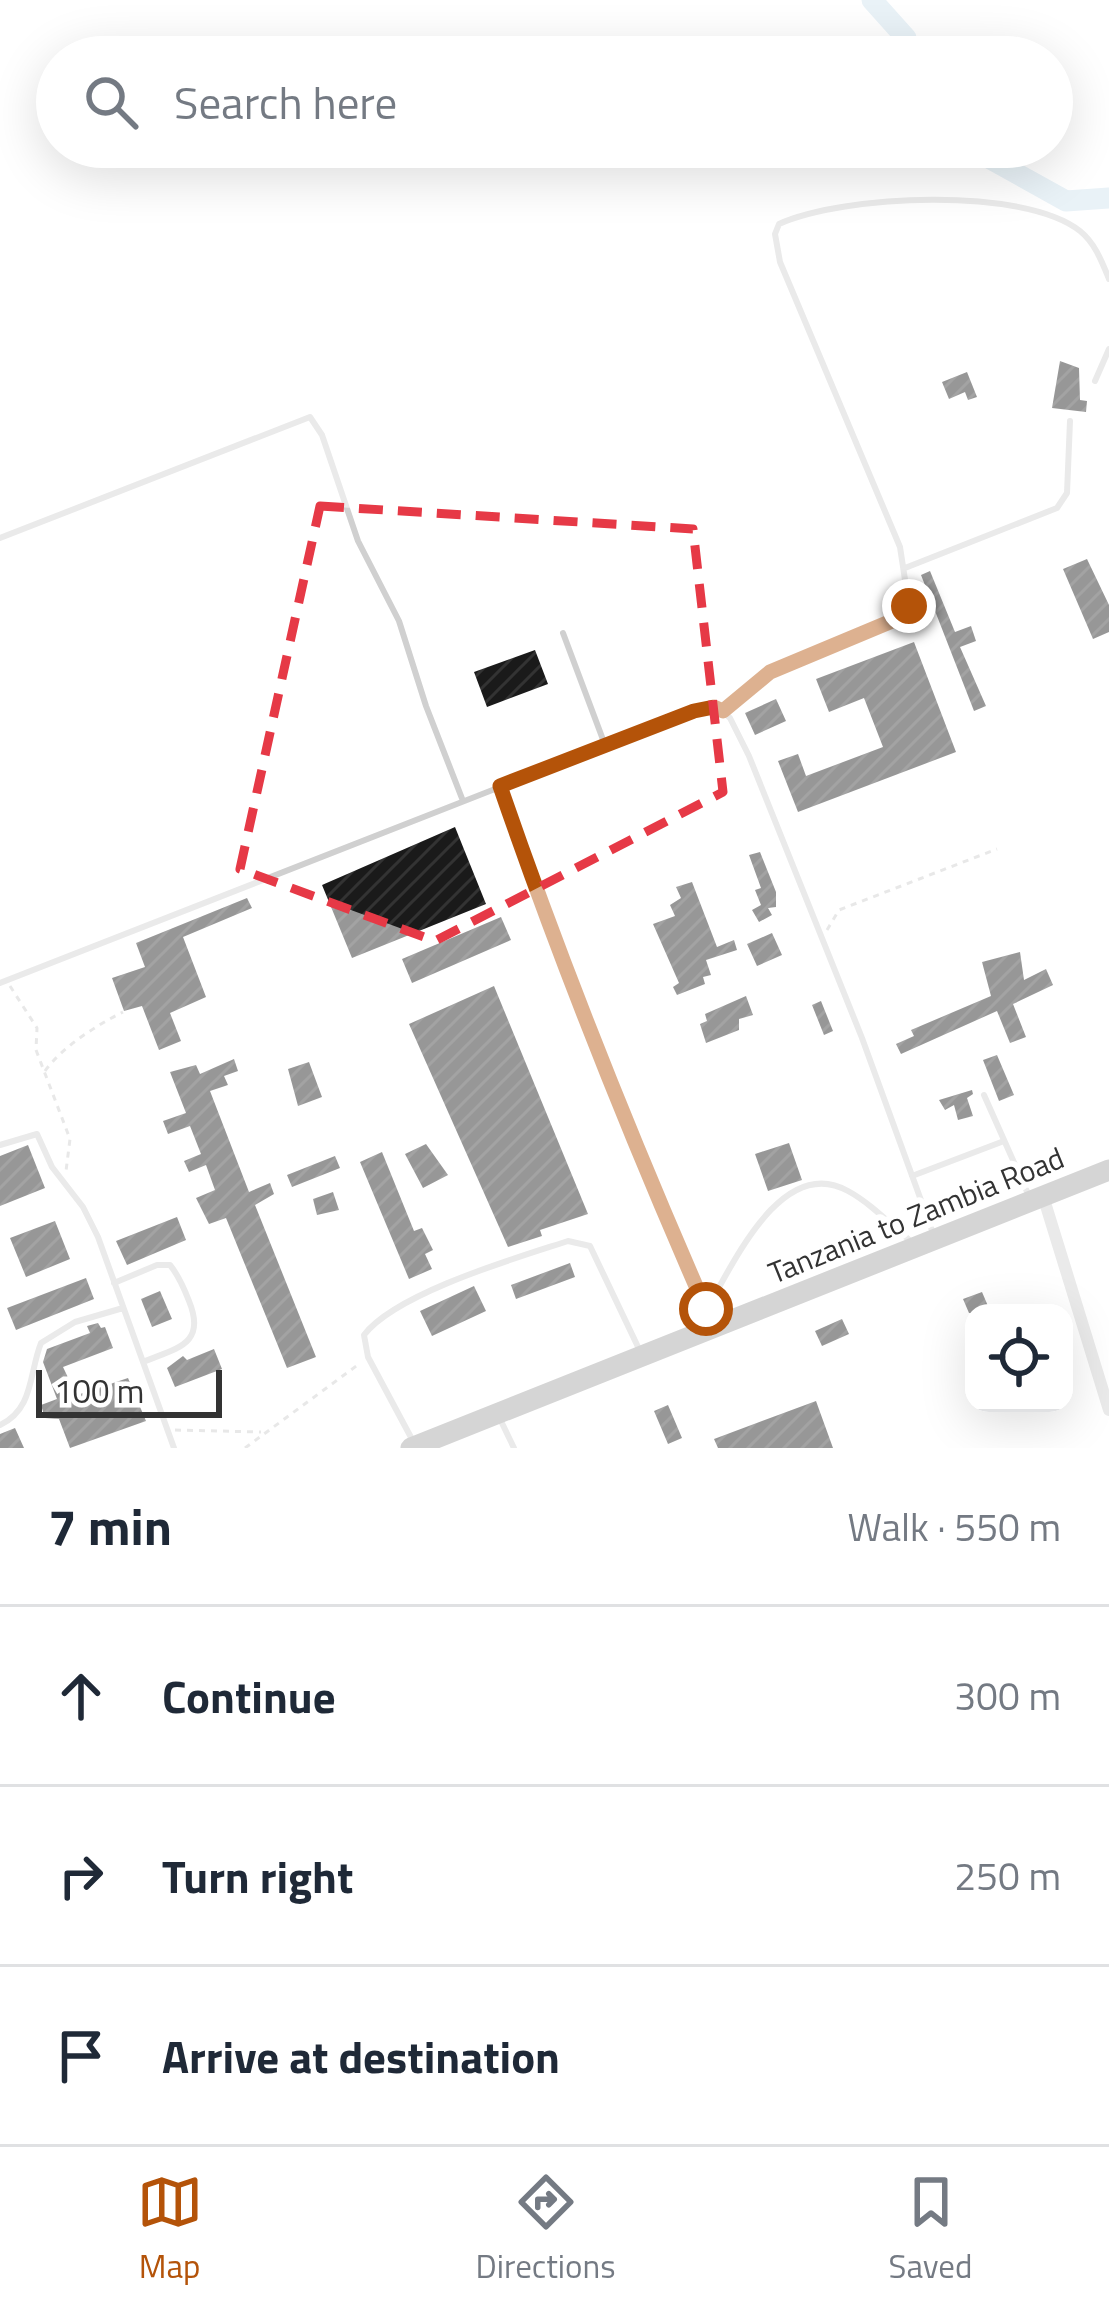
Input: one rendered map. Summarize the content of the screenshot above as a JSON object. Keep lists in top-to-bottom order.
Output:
{
  "streets": {
    "highway": ["Tanzania to Zambia Road"]
  },
  "scale_bar": "100 m",
  "page": {
    "search": "Search here",
    "scale": "100 m",
    "heading": ["7 min", "Walk · 550 m"],
    "list": [
      ["Continue", "300 m"],
      ["Turn right", "250 m"],
      "Arrive at destination"
    ],
    "nav": ["Map", "Directions", "Saved"]
  }
}
